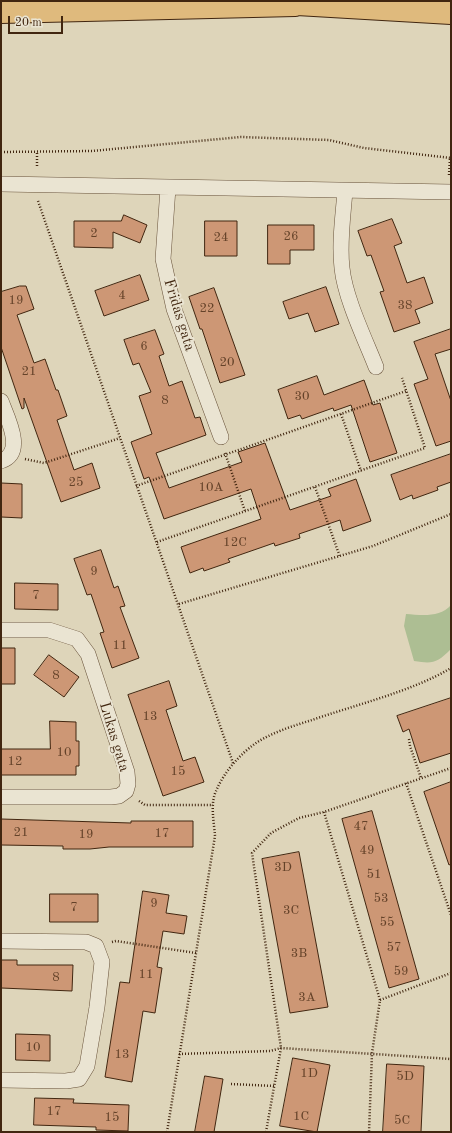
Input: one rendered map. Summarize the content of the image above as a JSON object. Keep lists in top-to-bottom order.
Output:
{
  "streets": {
    "street": ["Fridas gata", "Lukas gata"]
  },
  "house_numbers": [
    "2",
    "26",
    "24",
    "4",
    "19",
    "38",
    "22",
    "6",
    "20",
    "21",
    "30",
    "8",
    "25",
    "10A",
    "12C",
    "9",
    "7",
    "11",
    "8",
    "13",
    "10",
    "12",
    "15",
    "47",
    "21",
    "17",
    "19",
    "49",
    "3D",
    "51",
    "53",
    "9",
    "7",
    "3C",
    "55",
    "57",
    "3B",
    "59",
    "11",
    "8",
    "3A",
    "10",
    "13",
    "1D",
    "5D",
    "17",
    "1C",
    "15",
    "5C"
  ],
  "scale_bar": "20 m"
}
